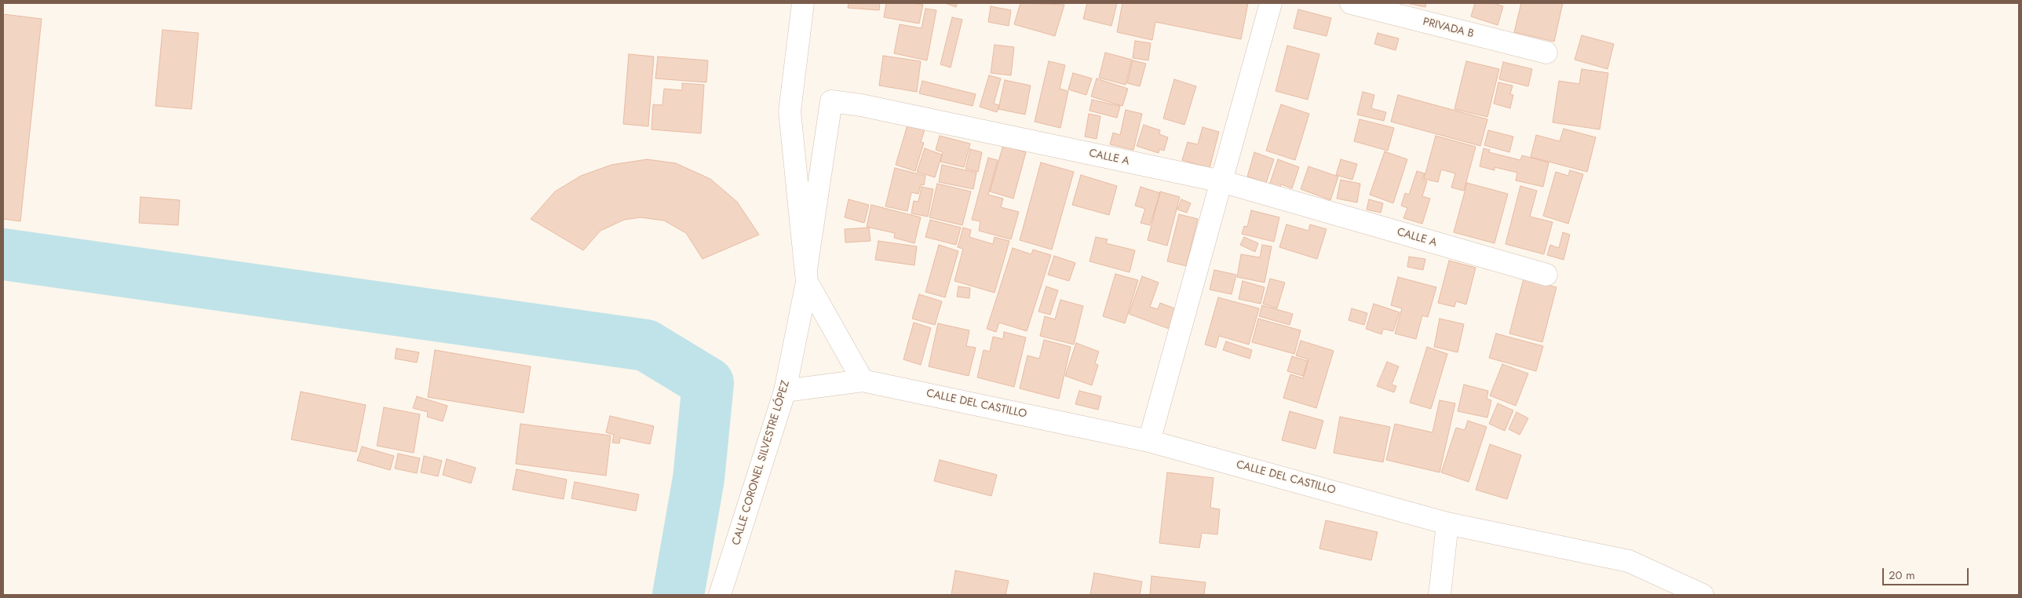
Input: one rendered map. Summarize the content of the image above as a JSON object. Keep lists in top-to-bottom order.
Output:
{
  "streets": {
    "street": [
      "PRIVADA B",
      "CALLE A",
      "CALLE DEL CASTILLO",
      "CALLE CORONEL SILVESTRE LÓPEZ"
    ]
  },
  "crossings": [
    ["CALLE A", "CALLE CORONEL SILVESTRE LÓPEZ"],
    ["CALLE DEL CASTILLO", "CALLE CORONEL SILVESTRE LÓPEZ"]
  ],
  "scale_bar": "20 m"
}
